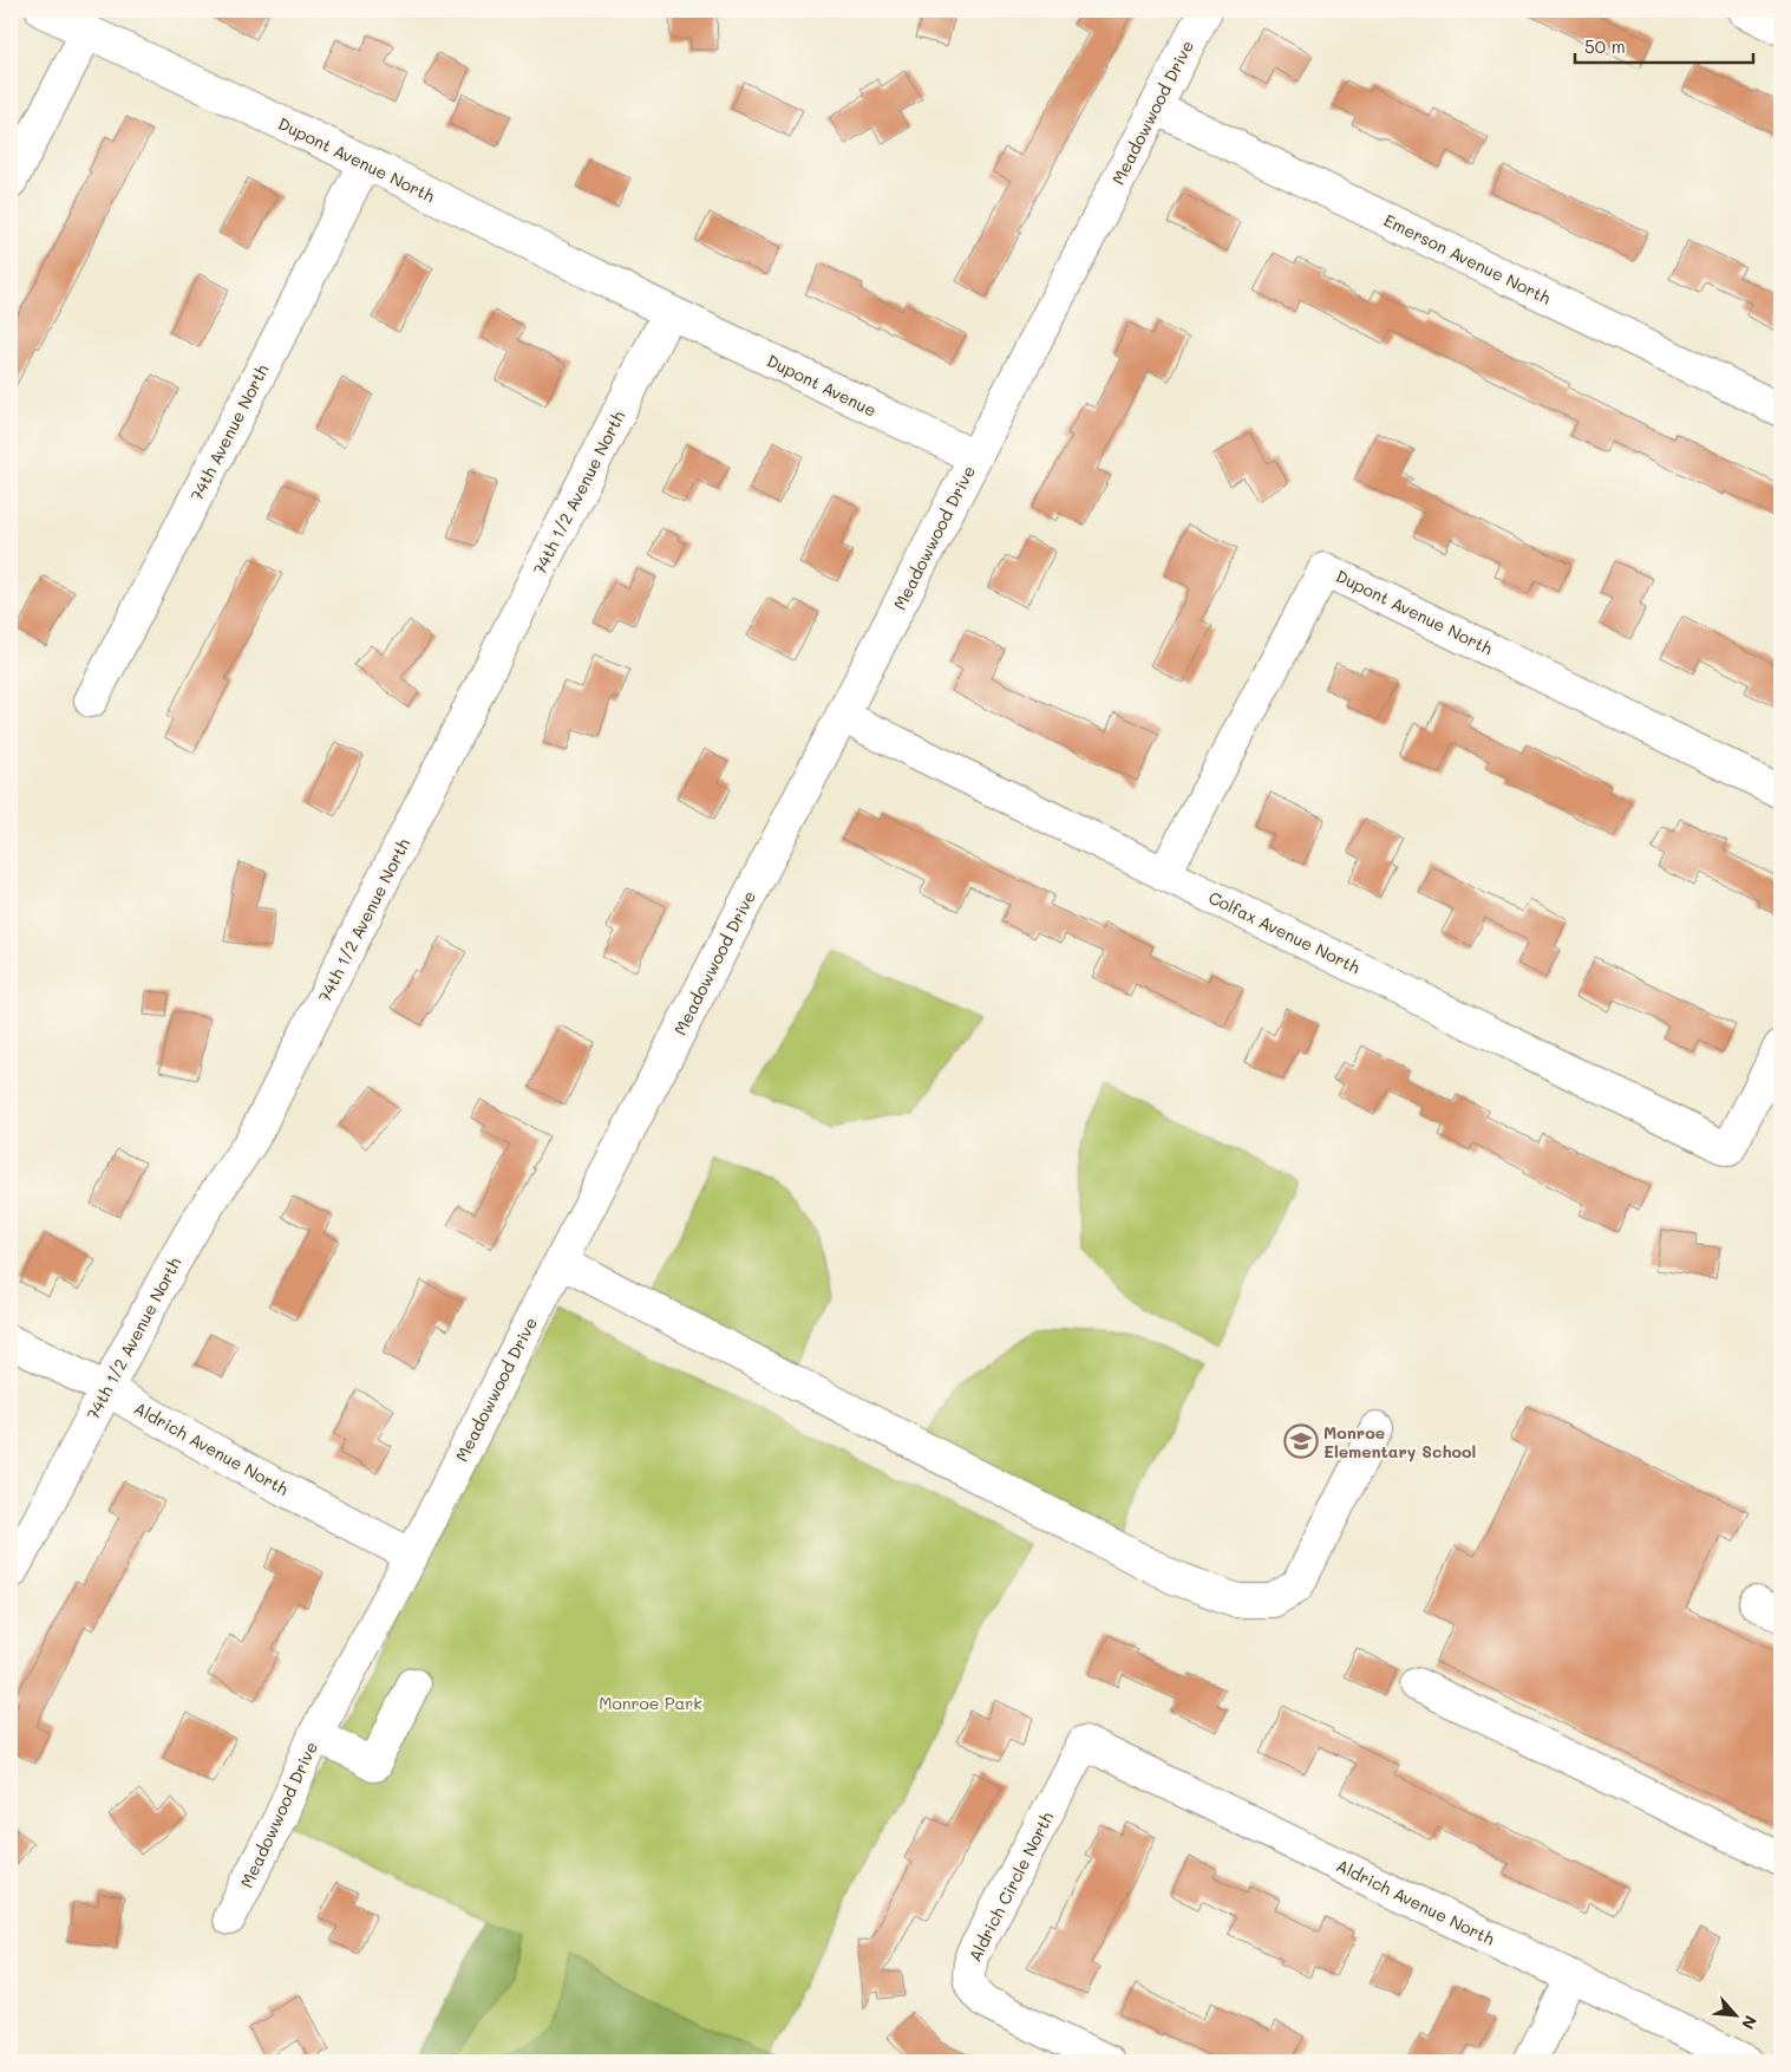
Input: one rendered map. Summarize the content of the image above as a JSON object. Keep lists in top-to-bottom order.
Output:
{
  "streets": {
    "street": [
      "Meadowwood Drive",
      "Dupont Avenue North",
      "Emerson Avenue North",
      "Dupont Avenue",
      "74th Avenue North",
      "74th 1/2 Avenue North",
      "Colfax Avenue North",
      "Aldrich Avenue North",
      "Aldrich Circle North"
    ]
  },
  "crossings": [
    ["Meadowwood Drive", "Emerson Avenue North"],
    ["Meadowwood Drive", "Dupont Avenue"],
    ["Meadowwood Drive", "Colfax Avenue North"],
    ["Meadowwood Drive", "Aldrich Avenue North"],
    ["Dupont Avenue North", "Dupont Avenue"],
    ["Dupont Avenue North", "74th Avenue North"],
    ["Dupont Avenue North", "74th 1/2 Avenue North"],
    ["Dupont Avenue North", "Colfax Avenue North"],
    ["Dupont Avenue", "74th 1/2 Avenue North"],
    ["74th 1/2 Avenue North", "Aldrich Avenue North"],
    ["Aldrich Avenue North", "Aldrich Circle North"]
  ],
  "parks": ["Monroe Park"],
  "places": {
    "school or university": ["Monroe Elementary School"]
  },
  "scale_bar": "50 m",
  "north": "bottom right"
}
